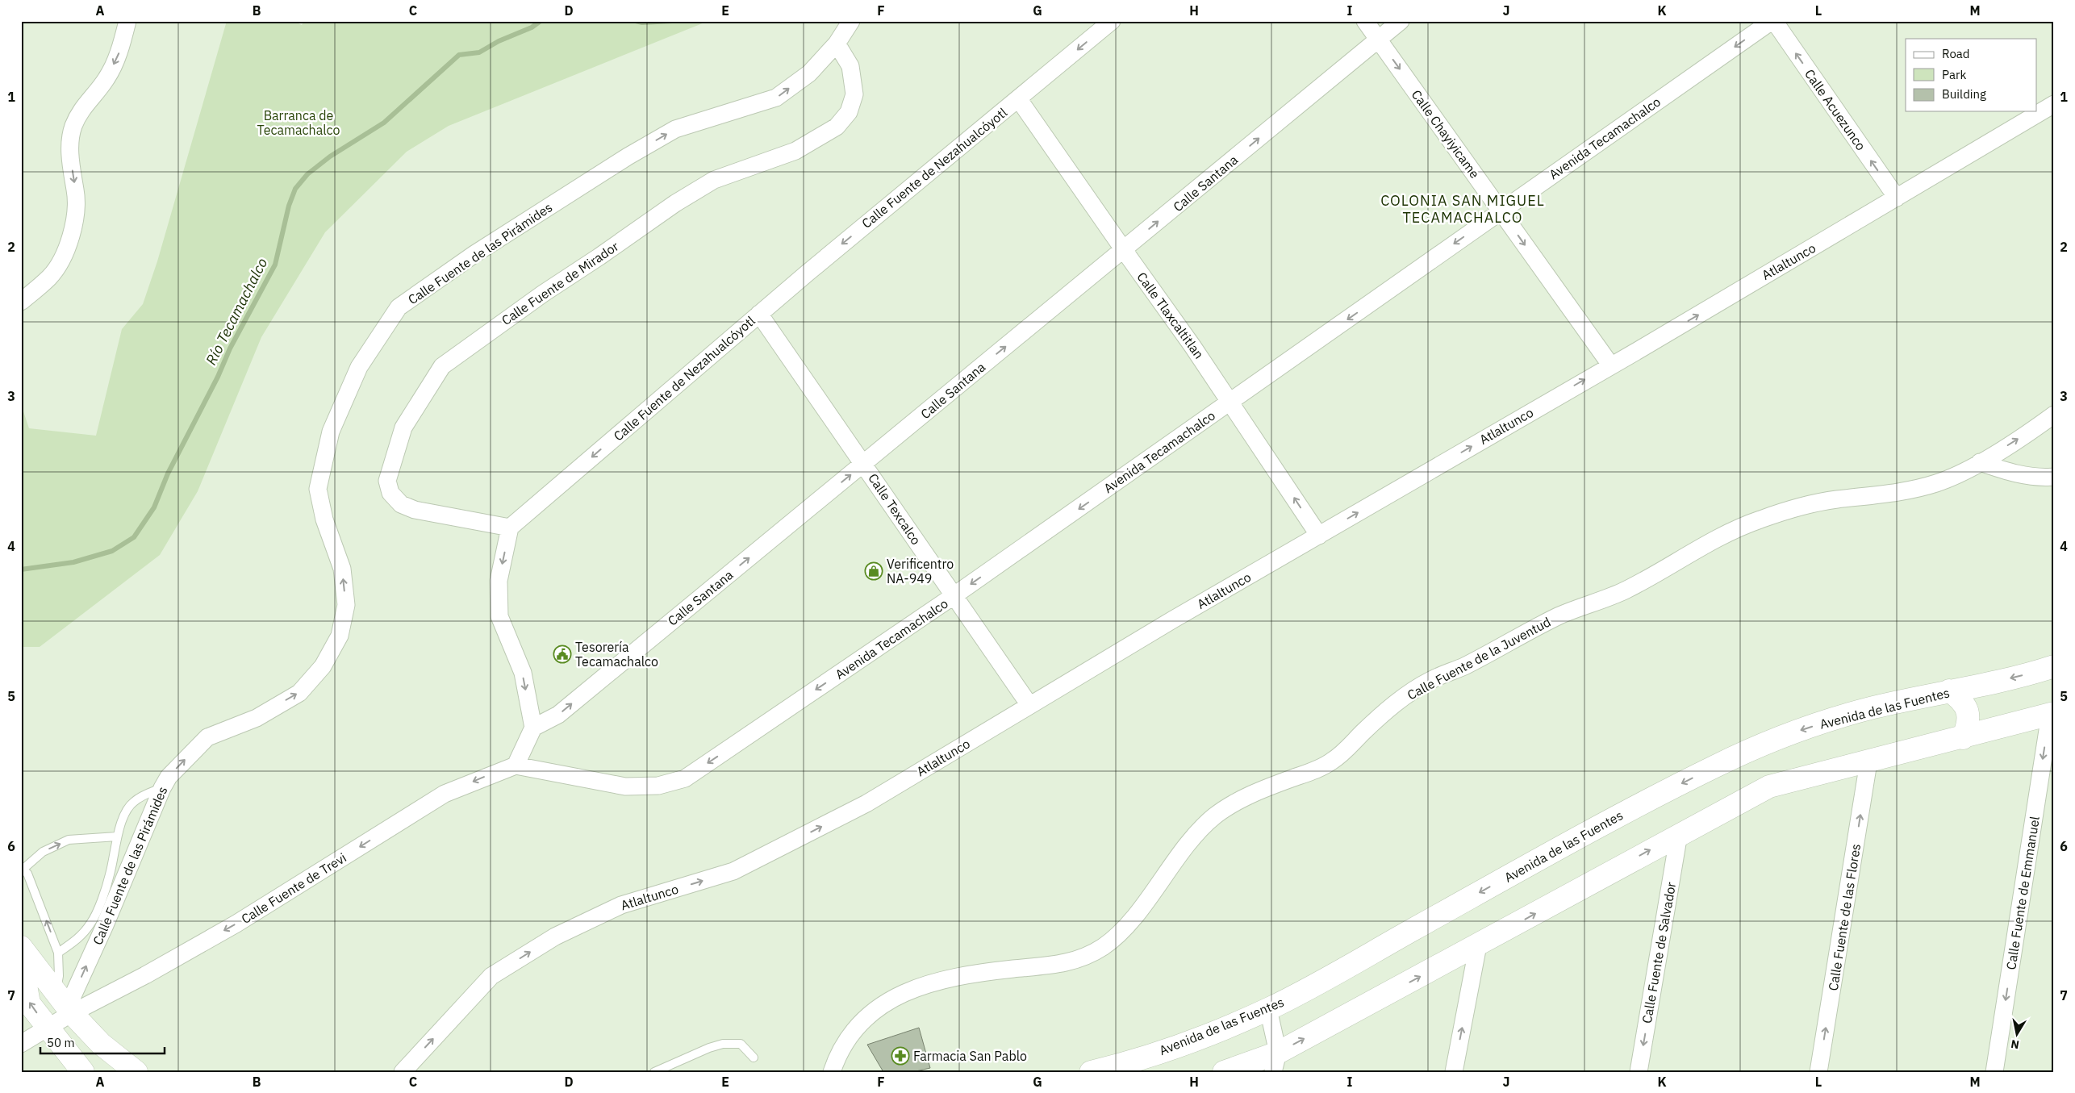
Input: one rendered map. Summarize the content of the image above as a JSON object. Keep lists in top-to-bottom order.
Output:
{
  "streets": {
    "main road": ["Avenida de las Fuentes"],
    "street": [
      "Calle Acuezunco",
      "Calle Chayiyicame",
      "Avenida Tecamachalco",
      "Calle Fuente de Nezahualcóyotl",
      "Calle Santana",
      "Calle Fuente de las Pirámides",
      "Atlaltunco",
      "Calle Fuente de Mirador",
      "Calle Tlaxcaltitlan",
      "Calle Texcalco",
      "Calle Fuente de la Juventud",
      "Calle Fuente de Trevi",
      "Calle Fuente de Emmanuel",
      "Calle Fuente de las Flores",
      "Calle Fuente de Salvador"
    ]
  },
  "crossings": [
    ["Calle Acuezunco", "Avenida Tecamachalco"],
    ["Calle Acuezunco", "Atlaltunco"],
    ["Calle Chayiyicame", "Avenida Tecamachalco"],
    ["Calle Chayiyicame", "Calle Santana"],
    ["Calle Chayiyicame", "Atlaltunco"],
    ["Avenida Tecamachalco", "Calle Tlaxcaltitlan"],
    ["Avenida Tecamachalco", "Calle Texcalco"],
    ["Avenida Tecamachalco", "Calle Fuente de Trevi"],
    ["Calle Fuente de Nezahualcóyotl", "Calle Fuente de Mirador"],
    ["Calle Fuente de Nezahualcóyotl", "Calle Tlaxcaltitlan"],
    ["Calle Fuente de Nezahualcóyotl", "Calle Texcalco"],
    ["Calle Santana", "Calle Tlaxcaltitlan"],
    ["Calle Santana", "Calle Texcalco"],
    ["Calle Fuente de las Pirámides", "Calle Fuente de Mirador"],
    ["Calle Fuente de las Pirámides", "Calle Fuente de Trevi"],
    ["Atlaltunco", "Calle Tlaxcaltitlan"],
    ["Atlaltunco", "Calle Texcalco"]
  ],
  "one_way": [
    "Calle Acuezunco",
    "Calle Chayiyicame",
    "Avenida Tecamachalco",
    "Calle Fuente de Nezahualcóyotl",
    "Calle Santana",
    "Calle Fuente de las Pirámides",
    "Atlaltunco",
    "Calle Fuente de Trevi",
    "Calle Fuente de Emmanuel",
    "Calle Fuente de las Flores",
    "Calle Fuente de Salvador"
  ],
  "districts": ["COLONIA SAN MIGUEL TECAMACHALCO"],
  "water": ["Río Tecamachalco"],
  "parks": ["Barranca de Tecamachalco"],
  "places": {
    "shop": ["Verificentro NA-949"],
    "public building": ["Tesorería Tecamachalco"],
    "pharmacy": ["Farmacia San Pablo"]
  },
  "legend": ["Road", "Park", "Building"],
  "scale_bar": "50 m",
  "north": "bottom",
  "grid": {
    "columns": [
      "A",
      "B",
      "C",
      "D",
      "E",
      "F",
      "G",
      "H",
      "I",
      "J",
      "K",
      "L",
      "M"
    ],
    "rows": [
      "1",
      "2",
      "3",
      "4",
      "5",
      "6",
      "7"
    ]
  }
}
